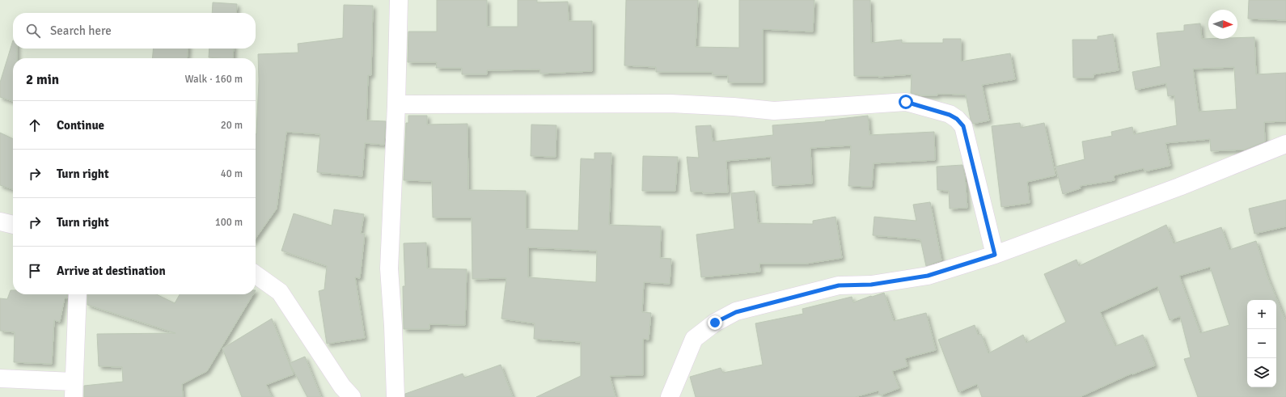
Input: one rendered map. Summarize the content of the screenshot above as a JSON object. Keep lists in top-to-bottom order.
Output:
{
  "north": "right",
  "page": {
    "search": "Search here",
    "heading": ["2 min", "Walk · 160 m"],
    "list": [
      ["Continue", "20 m"],
      ["Turn right", "40 m"],
      ["Turn right", "100 m"],
      "Arrive at destination"
    ],
    "map_buttons": ["+", "−"]
  }
}
